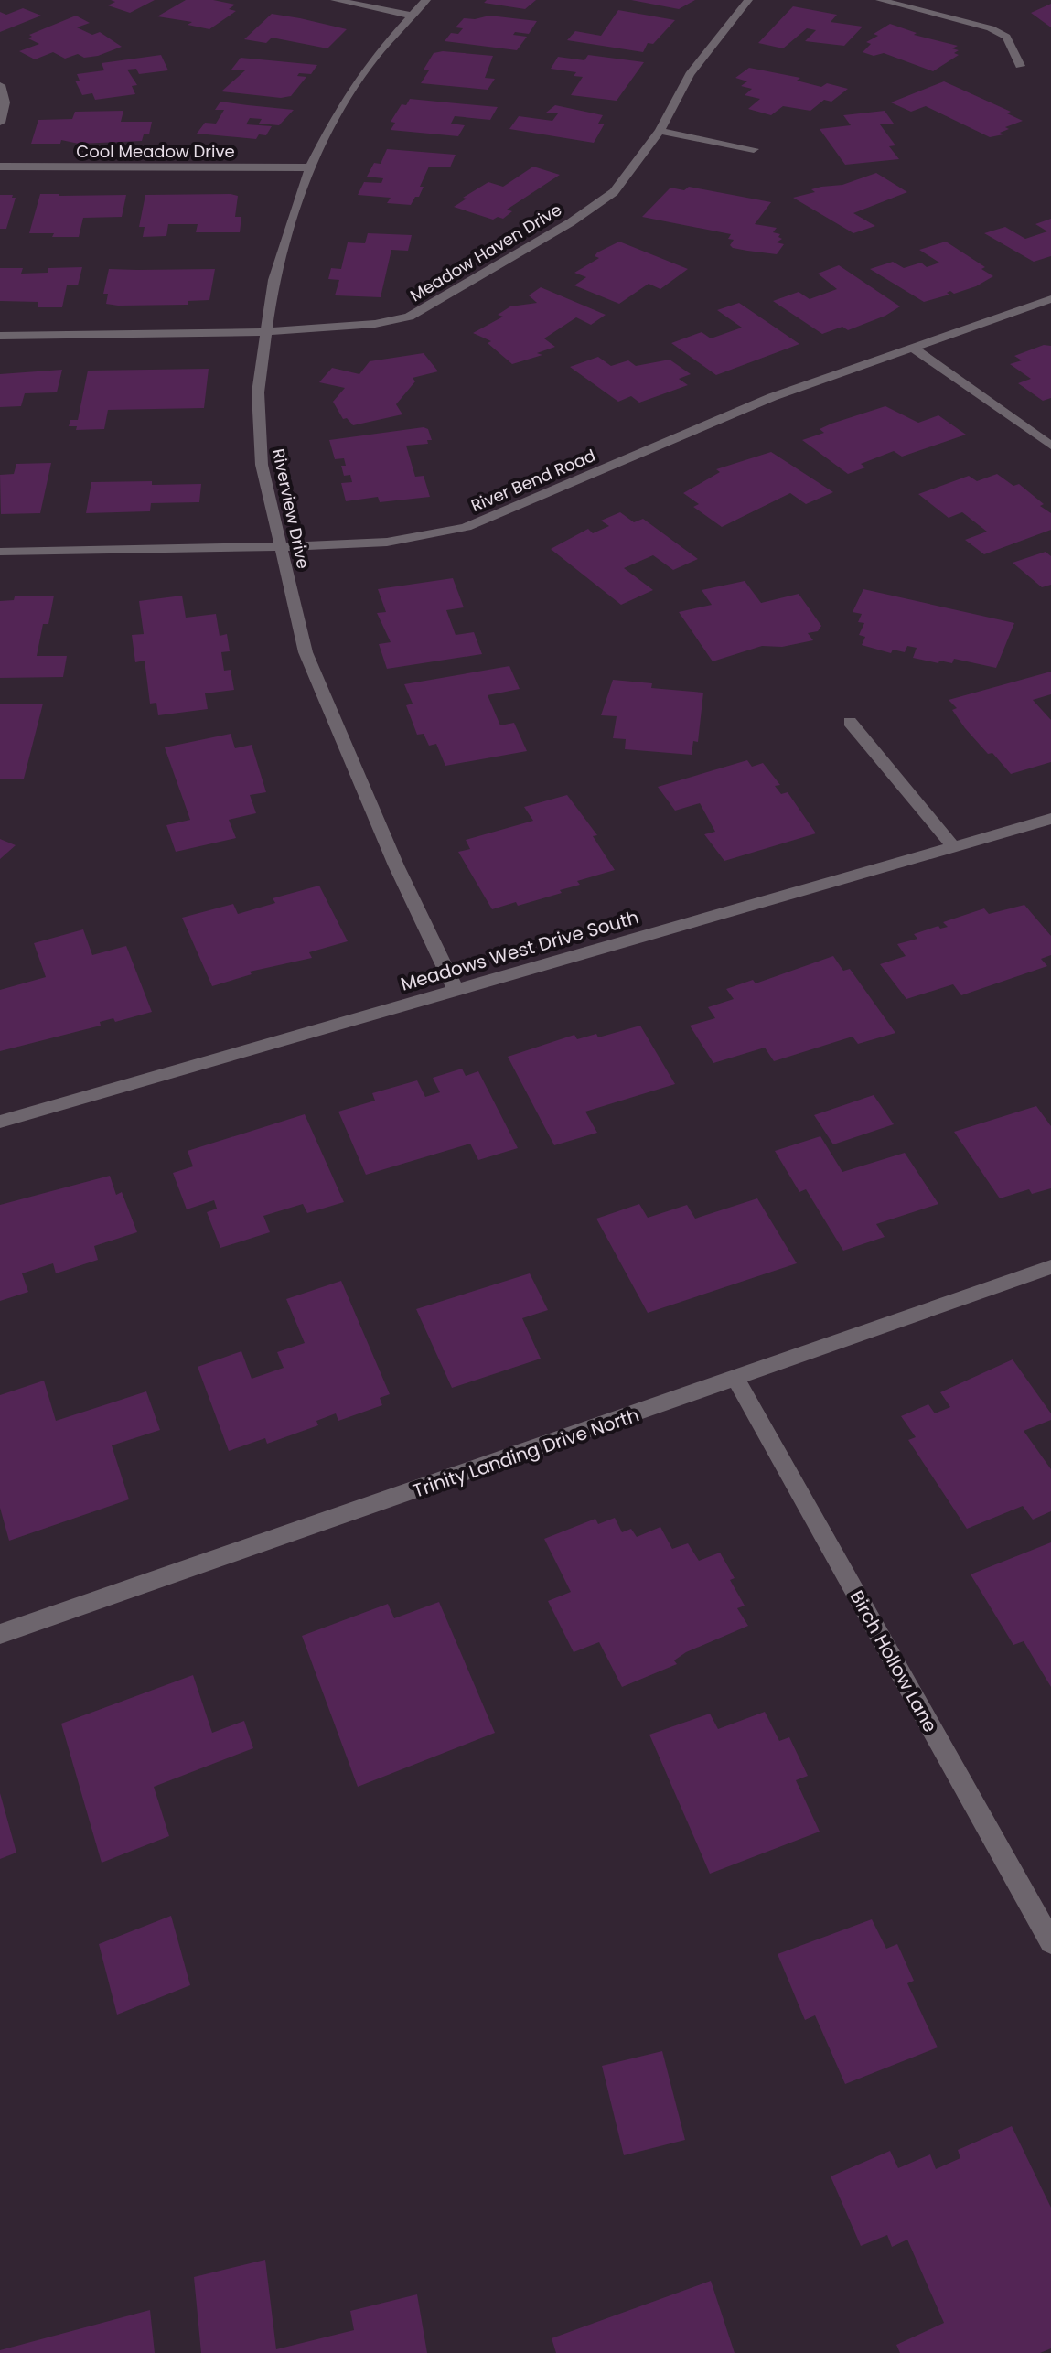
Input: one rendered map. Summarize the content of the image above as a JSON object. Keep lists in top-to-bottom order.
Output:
{
  "streets": {
    "street": [
      "Cool Meadow Drive",
      "Meadow Haven Drive",
      "River Bend Road",
      "Riverview Drive",
      "Meadows West Drive South",
      "Trinity Landing Drive North",
      "Birch Hollow Lane"
    ]
  },
  "crossings": [
    ["Cool Meadow Drive", "Riverview Drive"],
    ["Meadow Haven Drive", "Riverview Drive"],
    ["River Bend Road", "Riverview Drive"],
    ["Riverview Drive", "Meadows West Drive South"],
    ["Trinity Landing Drive North", "Birch Hollow Lane"]
  ]
}
